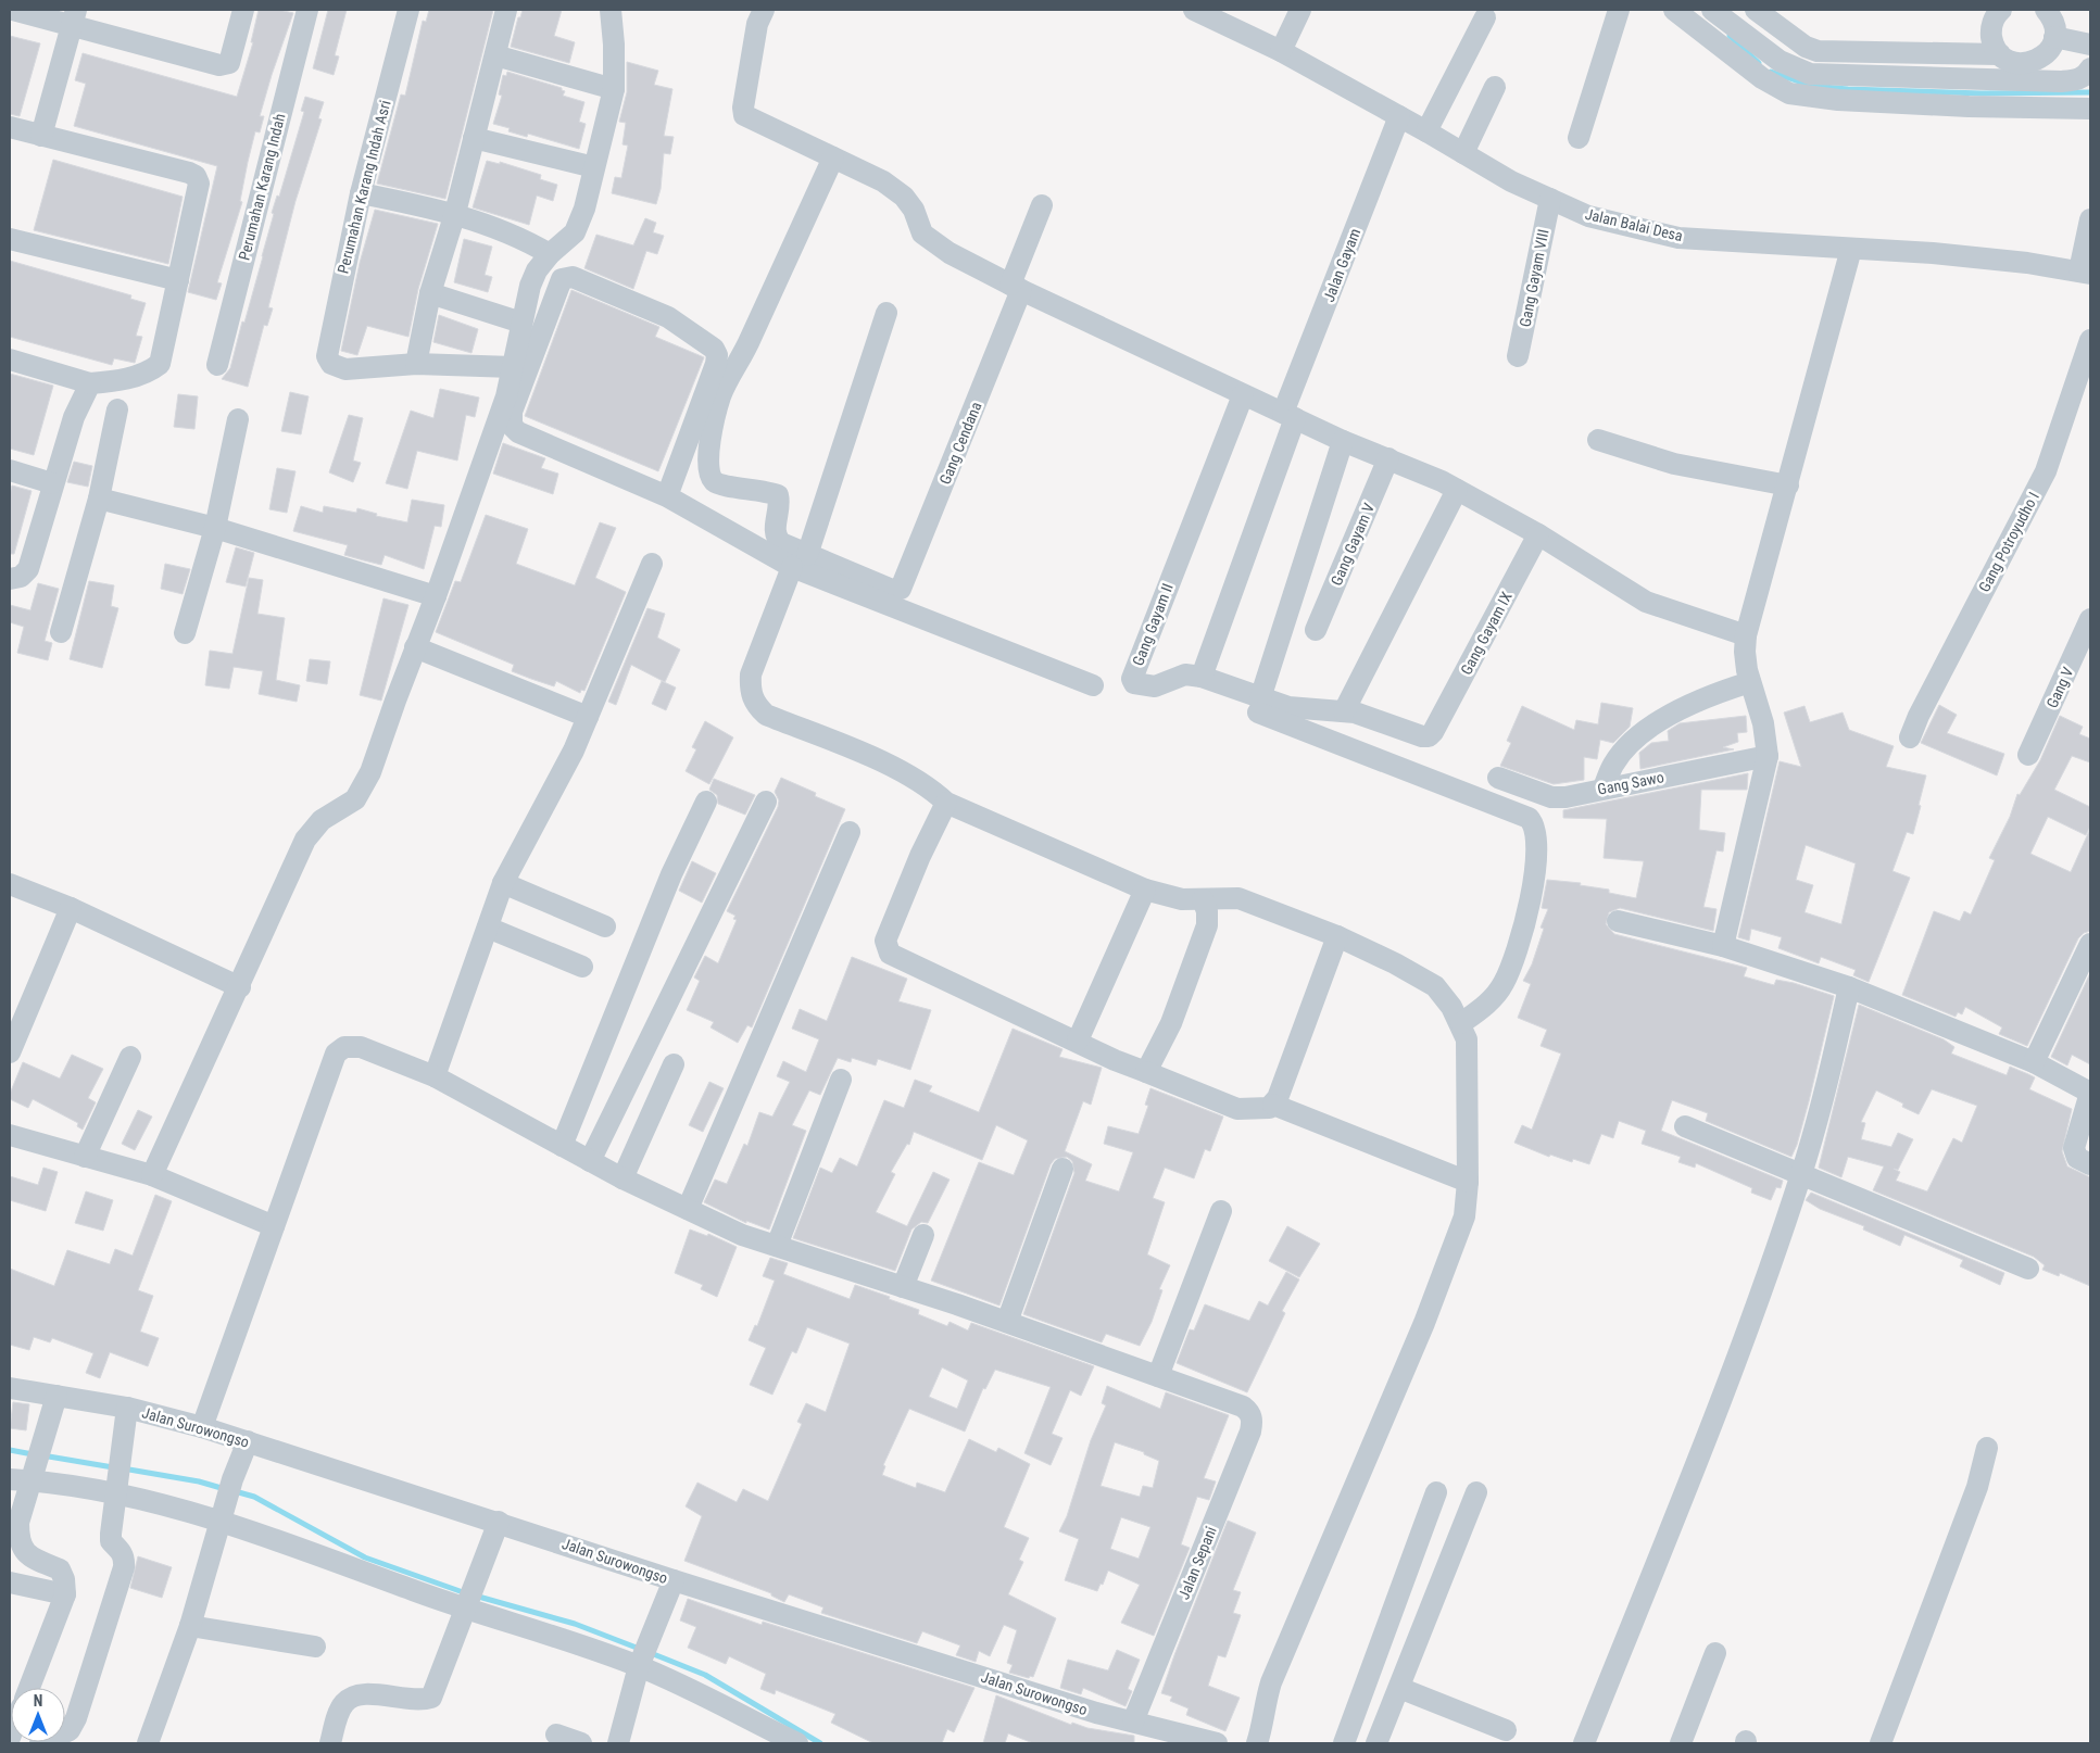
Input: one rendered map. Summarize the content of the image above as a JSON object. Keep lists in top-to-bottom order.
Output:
{
  "streets": {
    "street": [
      "Perumahan Karang Indah",
      "Perumahan Karang Indah Asri",
      "Jalan Balai Desa",
      "Jalan Gayam",
      "Gang Gayam VIII",
      "Gang Cendana",
      "Gang Potroyudho I",
      "Gang Gayam V",
      "Gang Gayam II",
      "Gang Gayam IX",
      "Gang V",
      "Gang Sawo",
      "Jalan Surowongso",
      "Jalan Sepani"
    ]
  },
  "crossings": [
    ["Jalan Balai Desa", "Jalan Gayam"],
    ["Jalan Balai Desa", "Gang Gayam VIII"],
    ["Jalan Gayam", "Gang Gayam II"],
    ["Gang Gayam II", "Gang Gayam IX"],
    ["Jalan Surowongso", "Jalan Sepani"]
  ],
  "north": "top"
}
